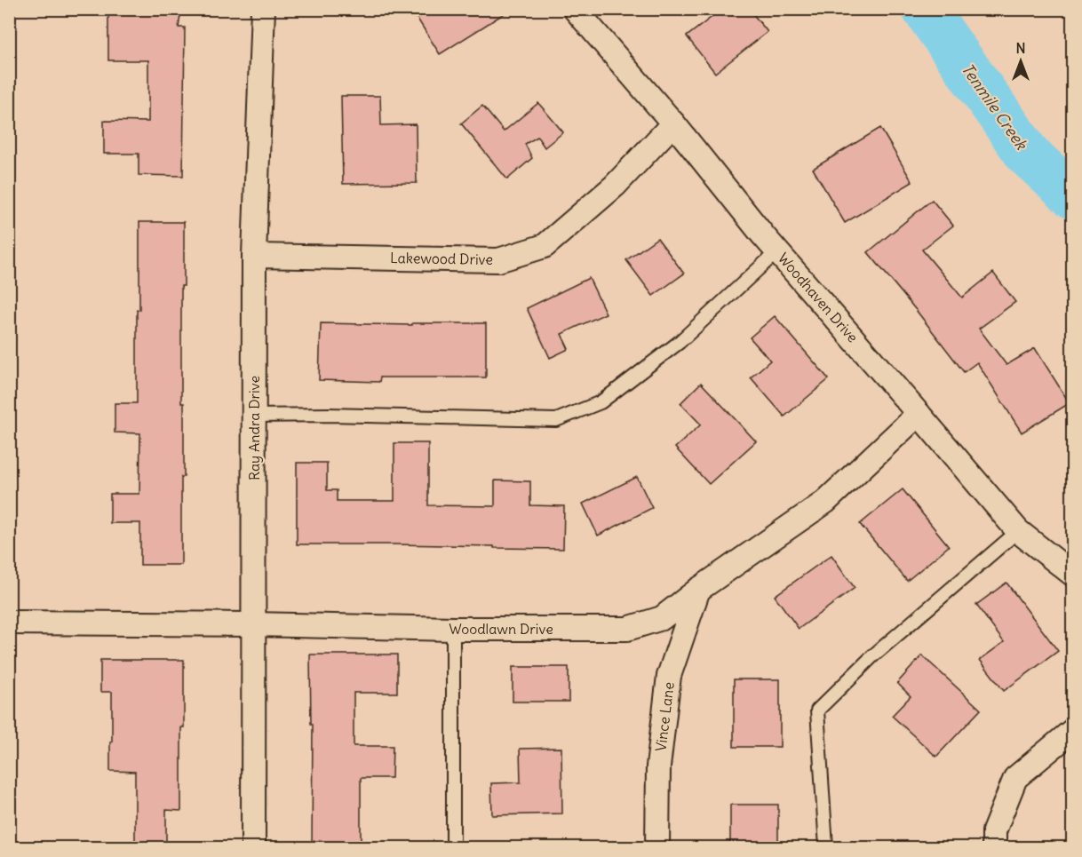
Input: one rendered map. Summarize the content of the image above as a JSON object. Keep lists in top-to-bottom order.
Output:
{
  "streets": {
    "street": [
      "Lakewood Drive",
      "Woodhaven Drive",
      "Ray Andra Drive",
      "Woodlawn Drive",
      "Vince Lane"
    ]
  },
  "crossings": [
    ["Lakewood Drive", "Woodhaven Drive"],
    ["Lakewood Drive", "Ray Andra Drive"],
    ["Woodhaven Drive", "Woodlawn Drive"],
    ["Ray Andra Drive", "Woodlawn Drive"],
    ["Woodlawn Drive", "Vince Lane"]
  ],
  "water": ["Tenmile Creek"],
  "north": "top"
}
